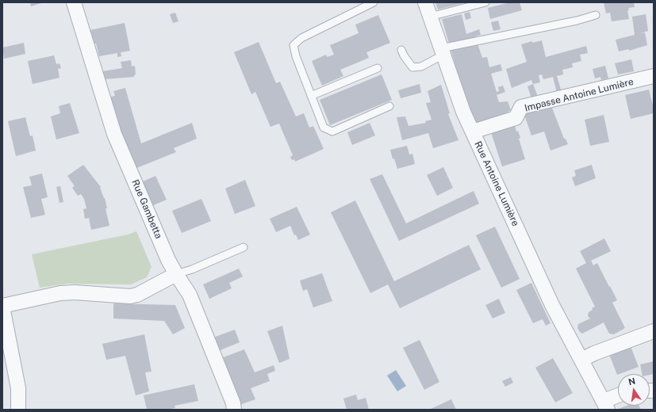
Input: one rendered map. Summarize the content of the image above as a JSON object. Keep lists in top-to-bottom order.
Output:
{
  "streets": {
    "street": ["Impasse Antoine Lumière", "Rue Antoine Lumière", "Rue Gambetta"]
  },
  "crossings": [
    ["Impasse Antoine Lumière", "Rue Antoine Lumière"]
  ],
  "north": "top"
}
